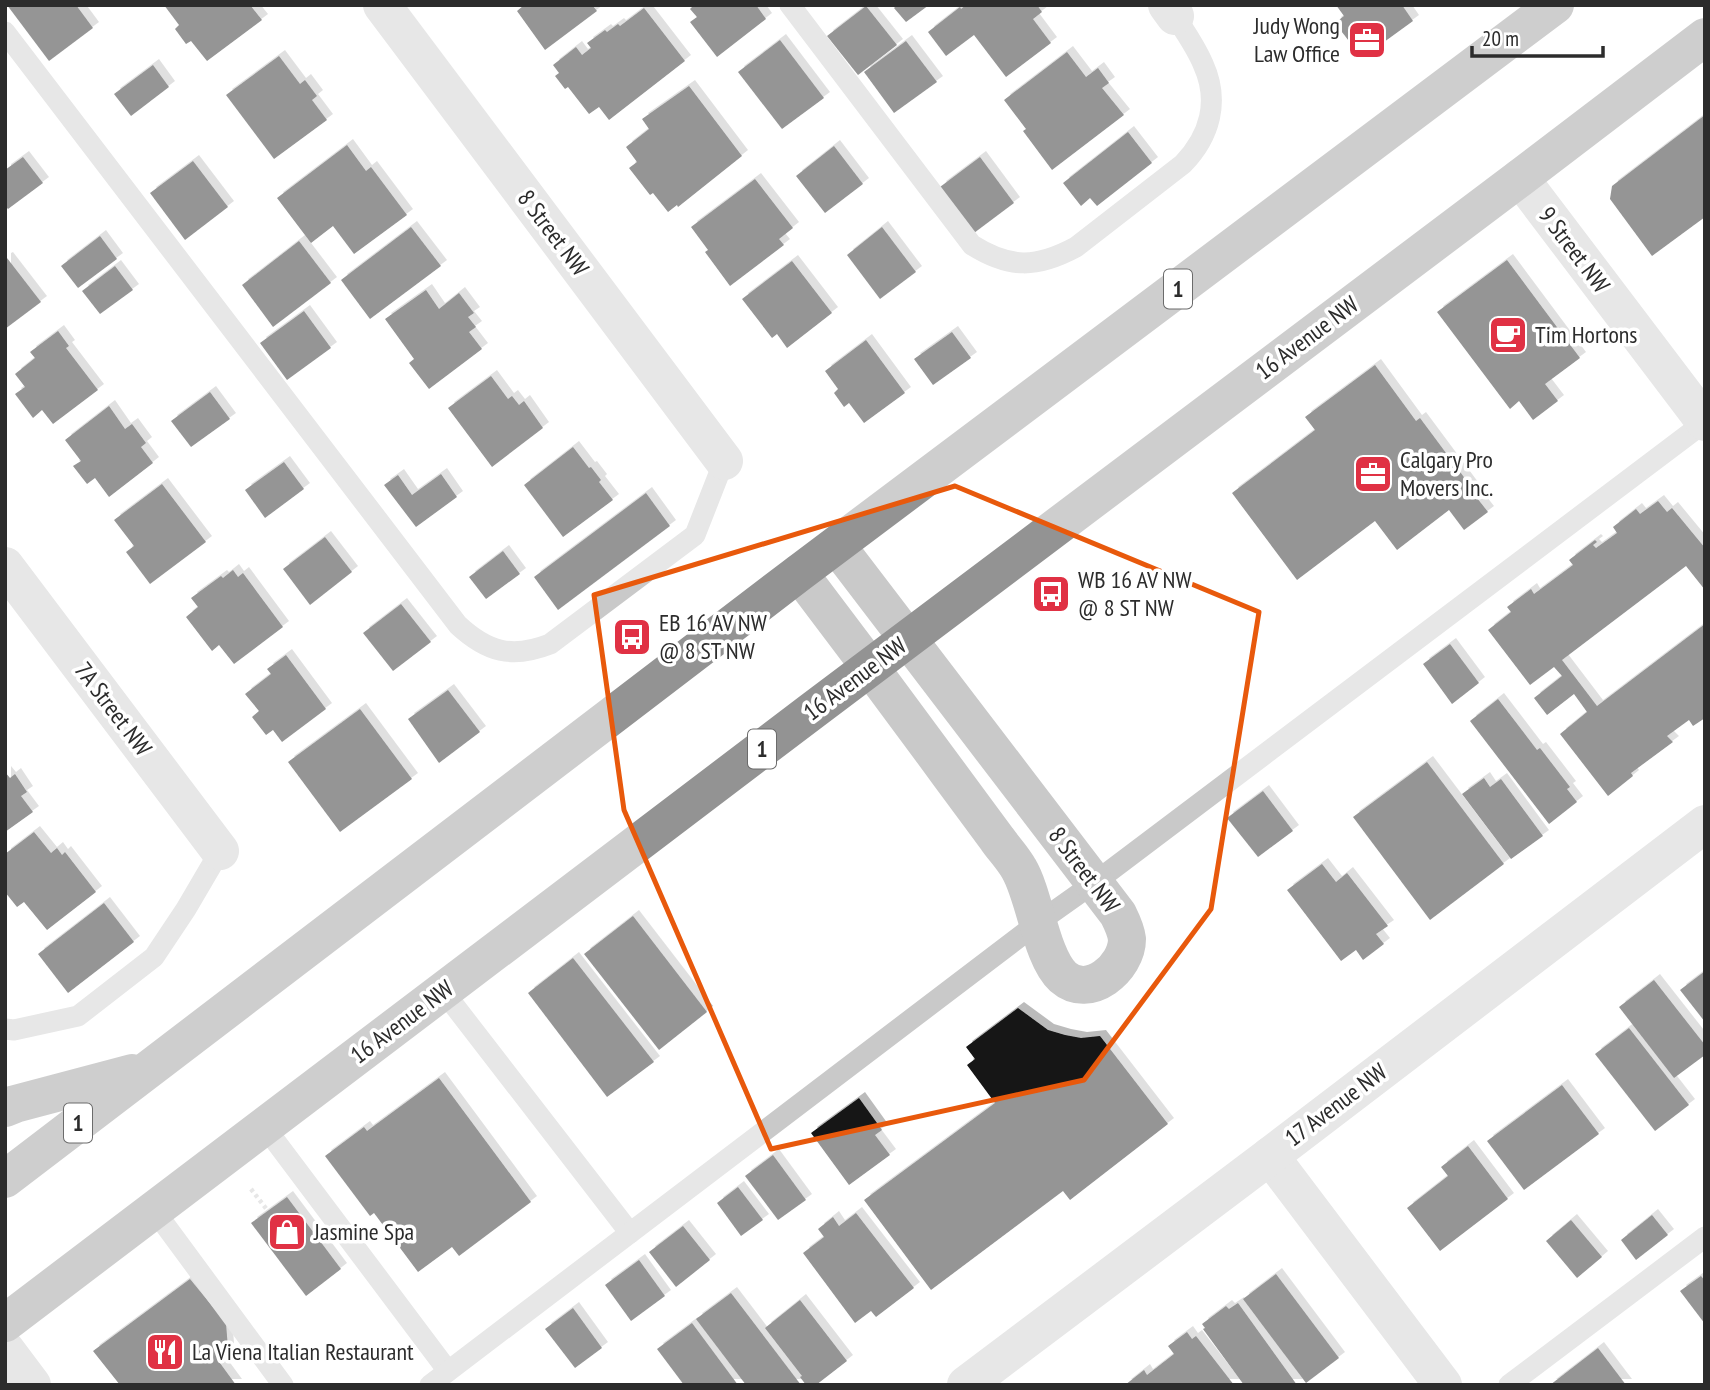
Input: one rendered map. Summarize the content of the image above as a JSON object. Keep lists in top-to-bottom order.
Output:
{
  "streets": {
    "highway": ["1", "16 Avenue NW"],
    "street": [
      "8 Street NW",
      "9 Street NW",
      "7A Street NW",
      "17 Avenue NW"
    ]
  },
  "crossings": [
    ["8 Street NW", "1"],
    ["8 Street NW", "16 Avenue NW"],
    ["9 Street NW", "16 Avenue NW"]
  ],
  "places": {
    "office": ["Judy Wong Law Office", "Calgary Pro Movers Inc."],
    "cafe": ["Tim Hortons"],
    "bus stop": ["WB 16 AV NW @ 8 ST NW", "EB 16 AV NW @ 8 ST NW"],
    "shop": ["Jasmine Spa"],
    "restaurant": ["La Viena Italian Restaurant"]
  },
  "scale_bar": "20 m"
}
